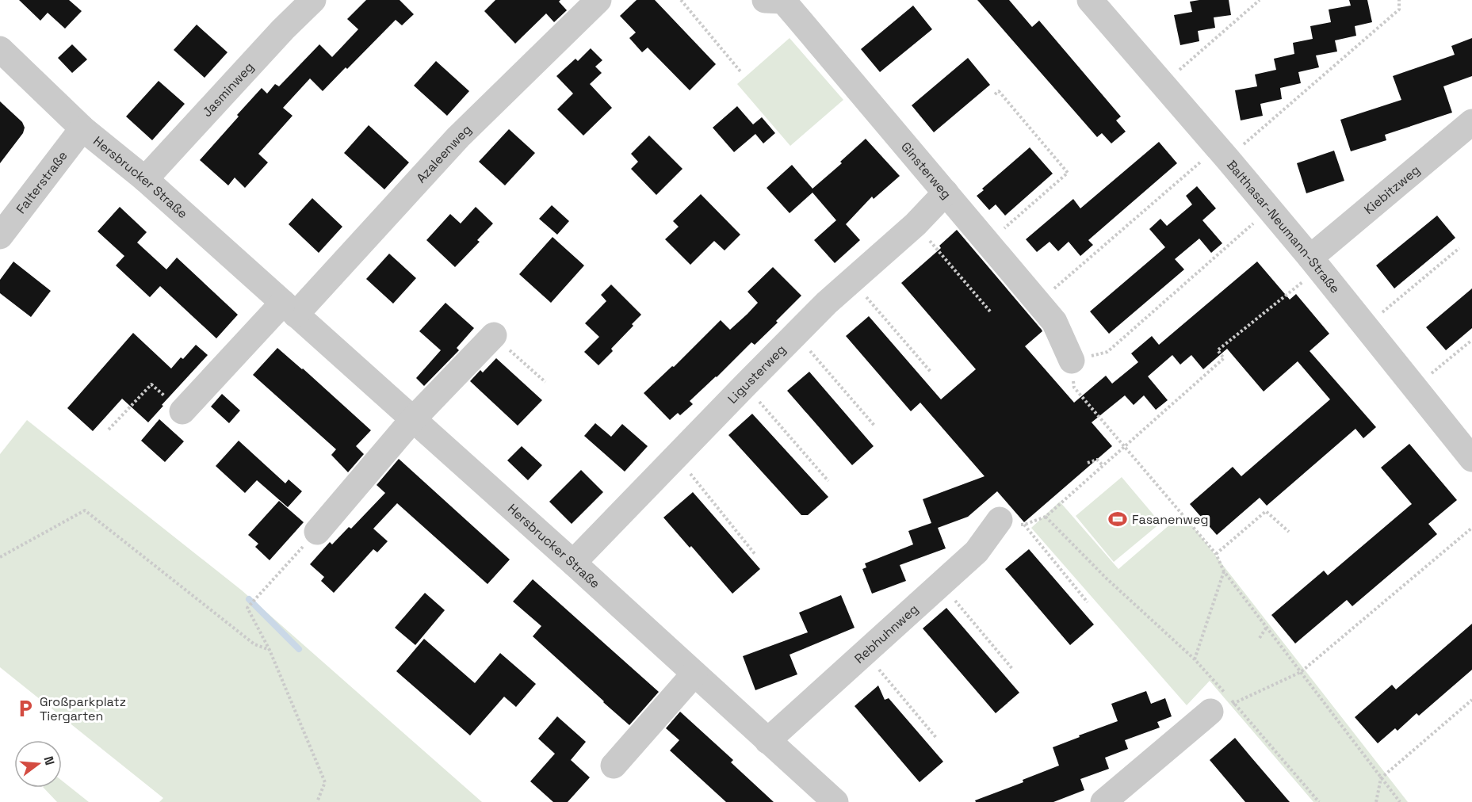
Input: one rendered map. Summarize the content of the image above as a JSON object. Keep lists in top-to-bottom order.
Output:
{
  "streets": {
    "street": [
      "Jasminweg",
      "Azaleenweg",
      "Ginsterweg",
      "Hersbrucker Straße",
      "Falterstraße",
      "Kiebitzweg",
      "Balthasar-Neumann-Straße",
      "Ligusterweg",
      "Rebhuhnweg"
    ]
  },
  "crossings": [
    ["Jasminweg", "Hersbrucker Straße"],
    ["Azaleenweg", "Hersbrucker Straße"],
    ["Ginsterweg", "Ligusterweg"],
    ["Hersbrucker Straße", "Falterstraße"],
    ["Hersbrucker Straße", "Ligusterweg"],
    ["Hersbrucker Straße", "Rebhuhnweg"],
    ["Kiebitzweg", "Balthasar-Neumann-Straße"]
  ],
  "places": {
    "sports": ["Fasanenweg"],
    "parking": ["Großparkplatz Tiergarten"]
  },
  "north": "right"
}
